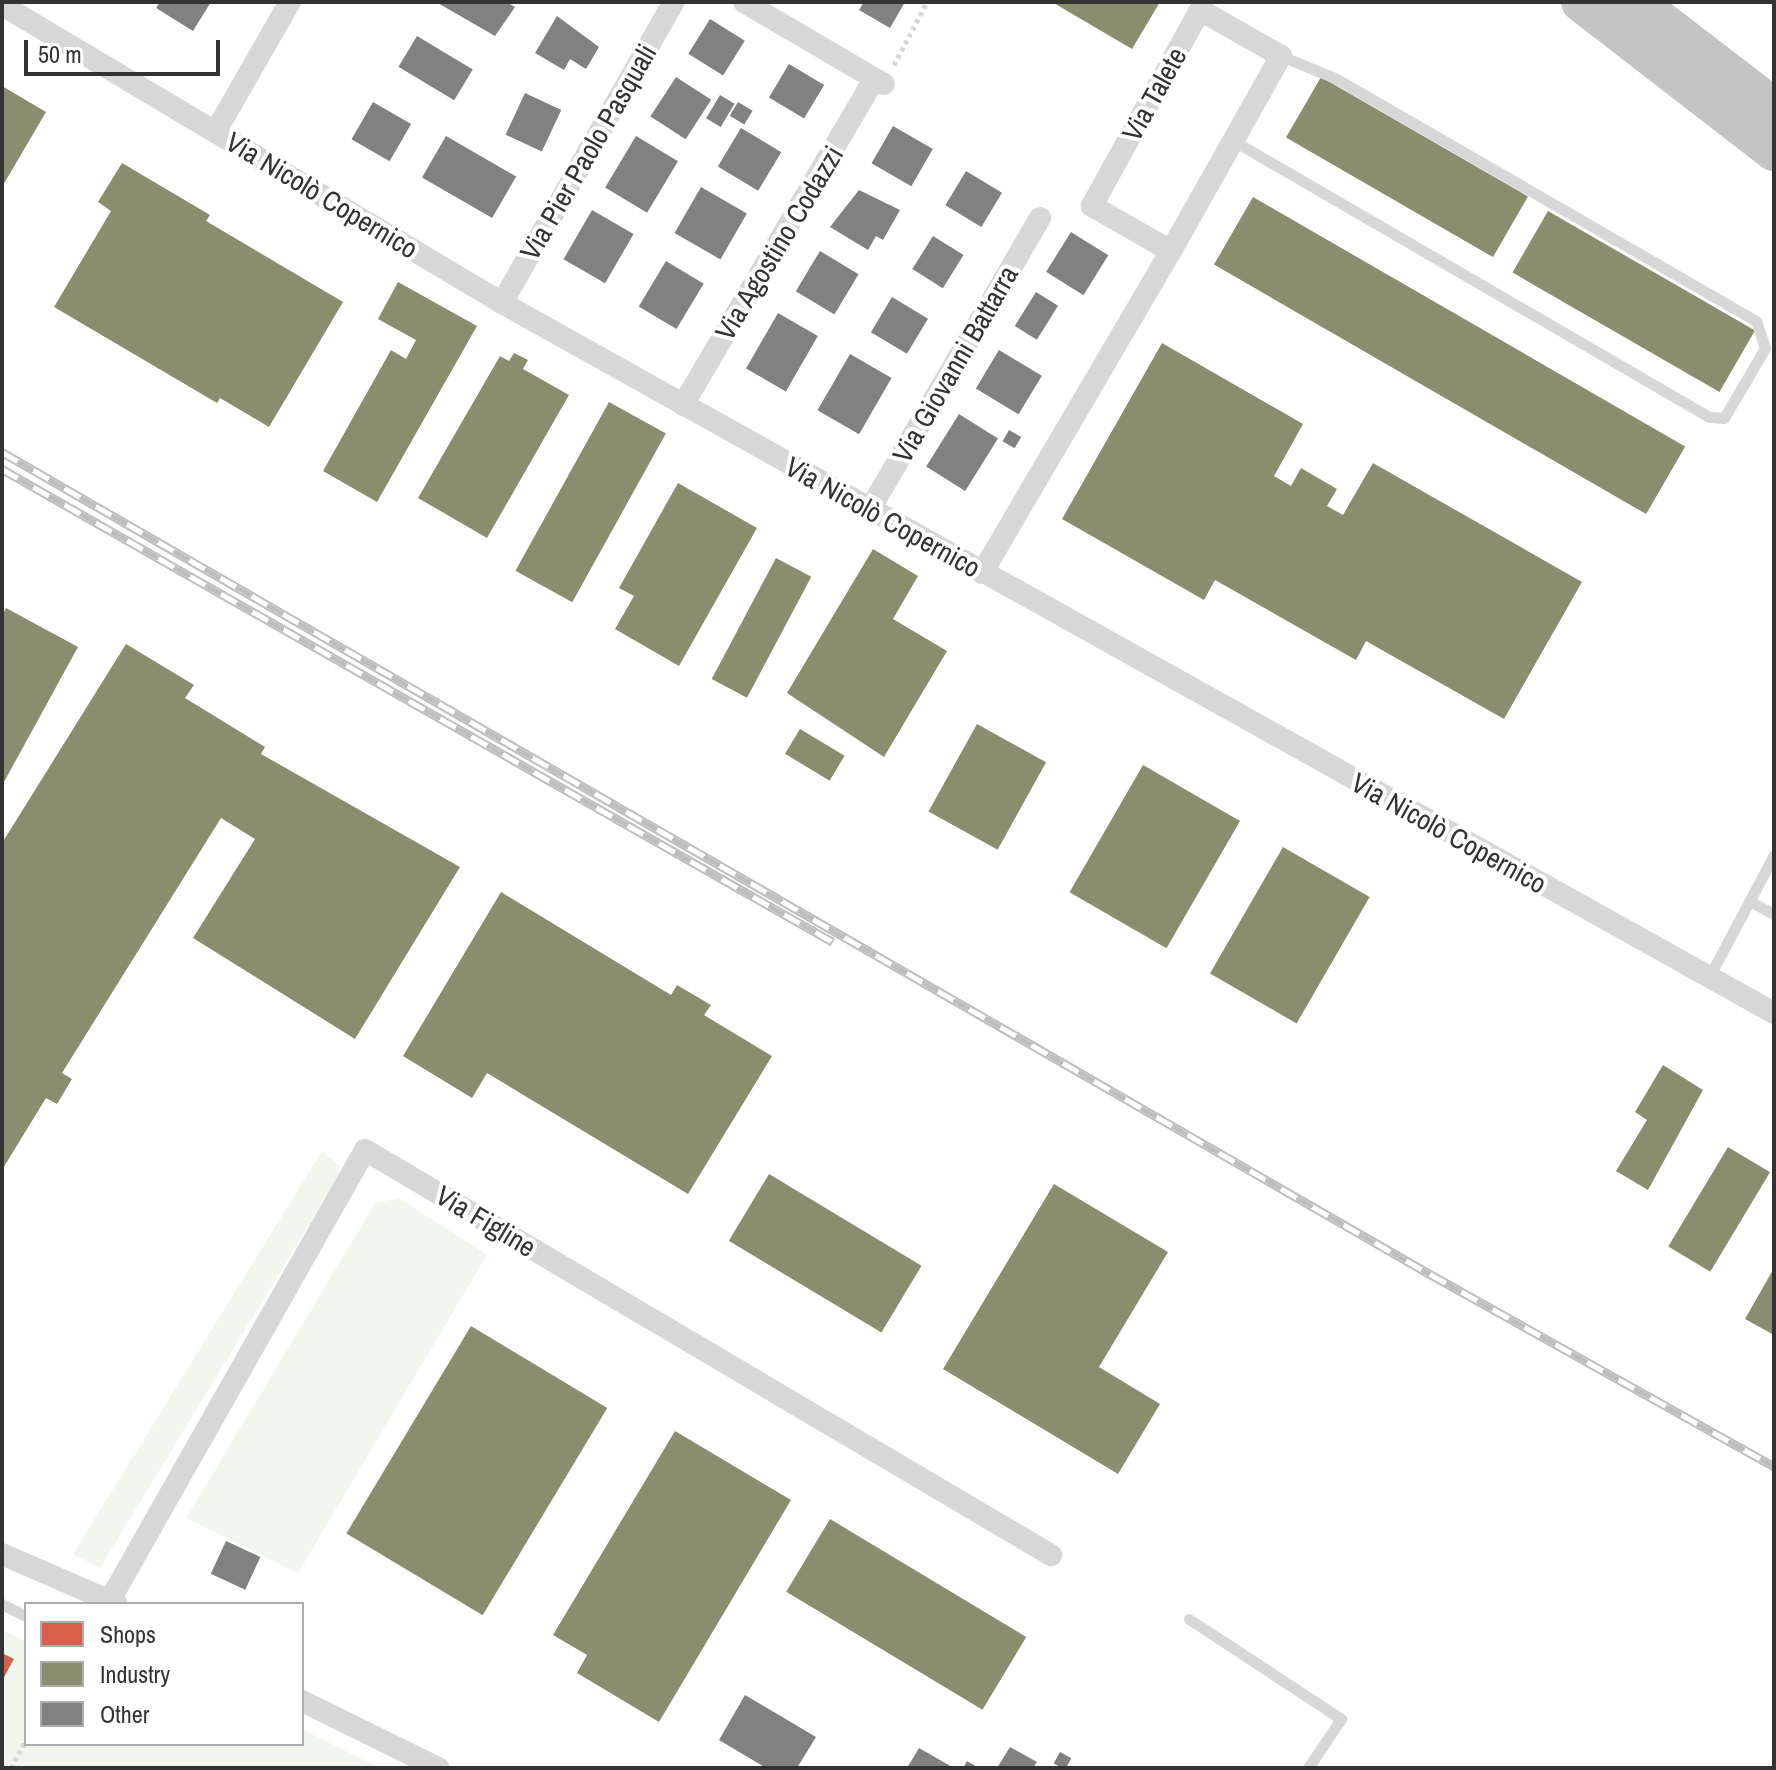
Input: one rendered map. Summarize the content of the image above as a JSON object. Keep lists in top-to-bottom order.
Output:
{
  "streets": {
    "street": [
      "Via Talete",
      "Via Pier Paolo Pasquali",
      "Via Nicolò Copernico",
      "Via Agostino Codazzi",
      "Via Giovanni Battarra",
      "Via Figline"
    ]
  },
  "crossings": [
    ["Via Pier Paolo Pasquali", "Via Nicolò Copernico"],
    ["Via Nicolò Copernico", "Via Agostino Codazzi"],
    ["Via Nicolò Copernico", "Via Giovanni Battarra"]
  ],
  "legend": ["Shops", "Industry", "Other"],
  "scale_bar": "50 m"
}
